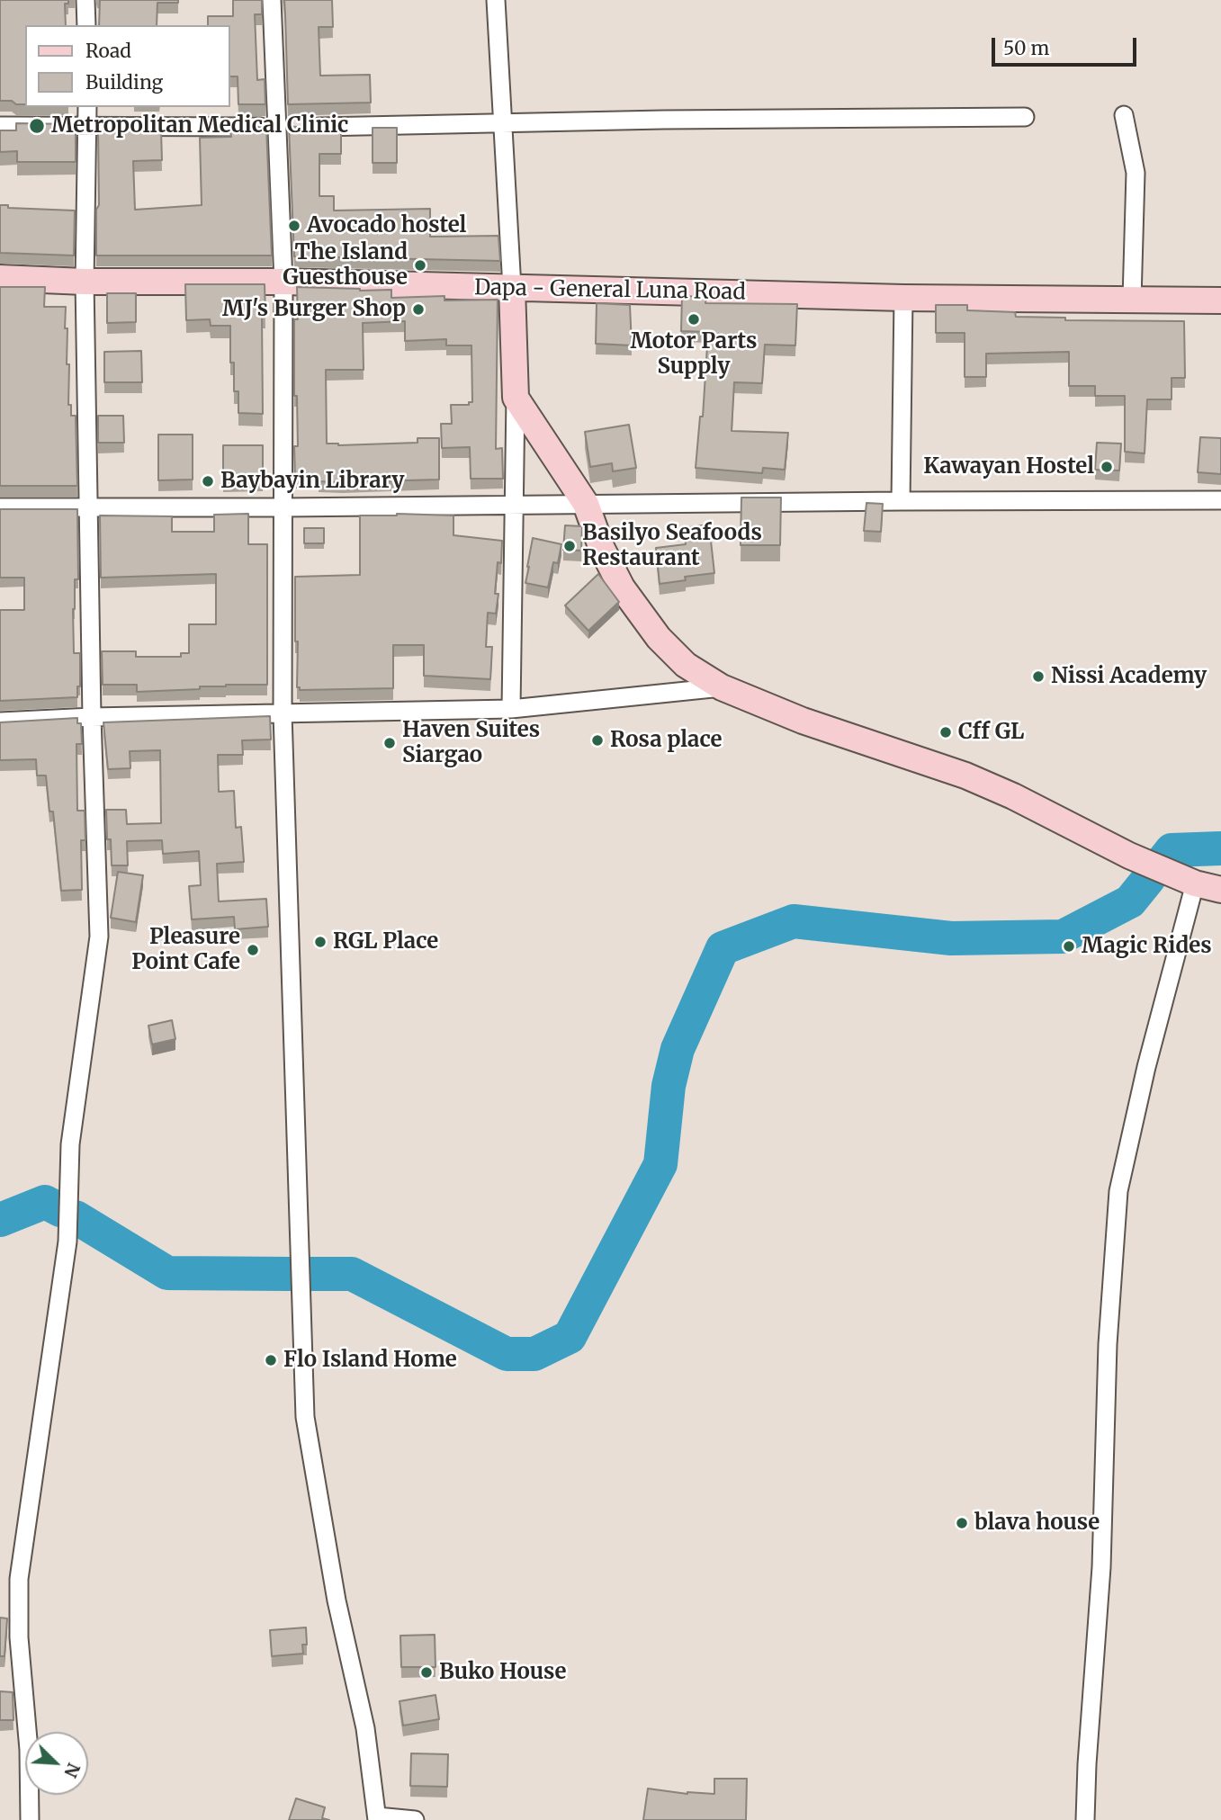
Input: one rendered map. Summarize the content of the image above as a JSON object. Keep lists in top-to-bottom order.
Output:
{
  "streets": {
    "main road": ["Dapa - General Luna Road"]
  },
  "places": [
    "Metropolitan Medical Clinic",
    "Avocado hostel",
    "The Island Guesthouse",
    "MJ's Burger Shop",
    "Motor Parts Supply",
    "Kawayan Hostel",
    "Baybayin Library",
    "Basilyo Seafoods Restaurant",
    "Nissi Academy",
    "Cff GL",
    "Rosa place",
    "Haven Suites Siargao",
    "RGL Place",
    "Magic Rides",
    "Pleasure Point Cafe",
    "Flo Island Home",
    "blava house",
    "Buko House"
  ],
  "legend": ["Road", "Building"],
  "scale_bar": "50 m",
  "north": "bottom right"
}
